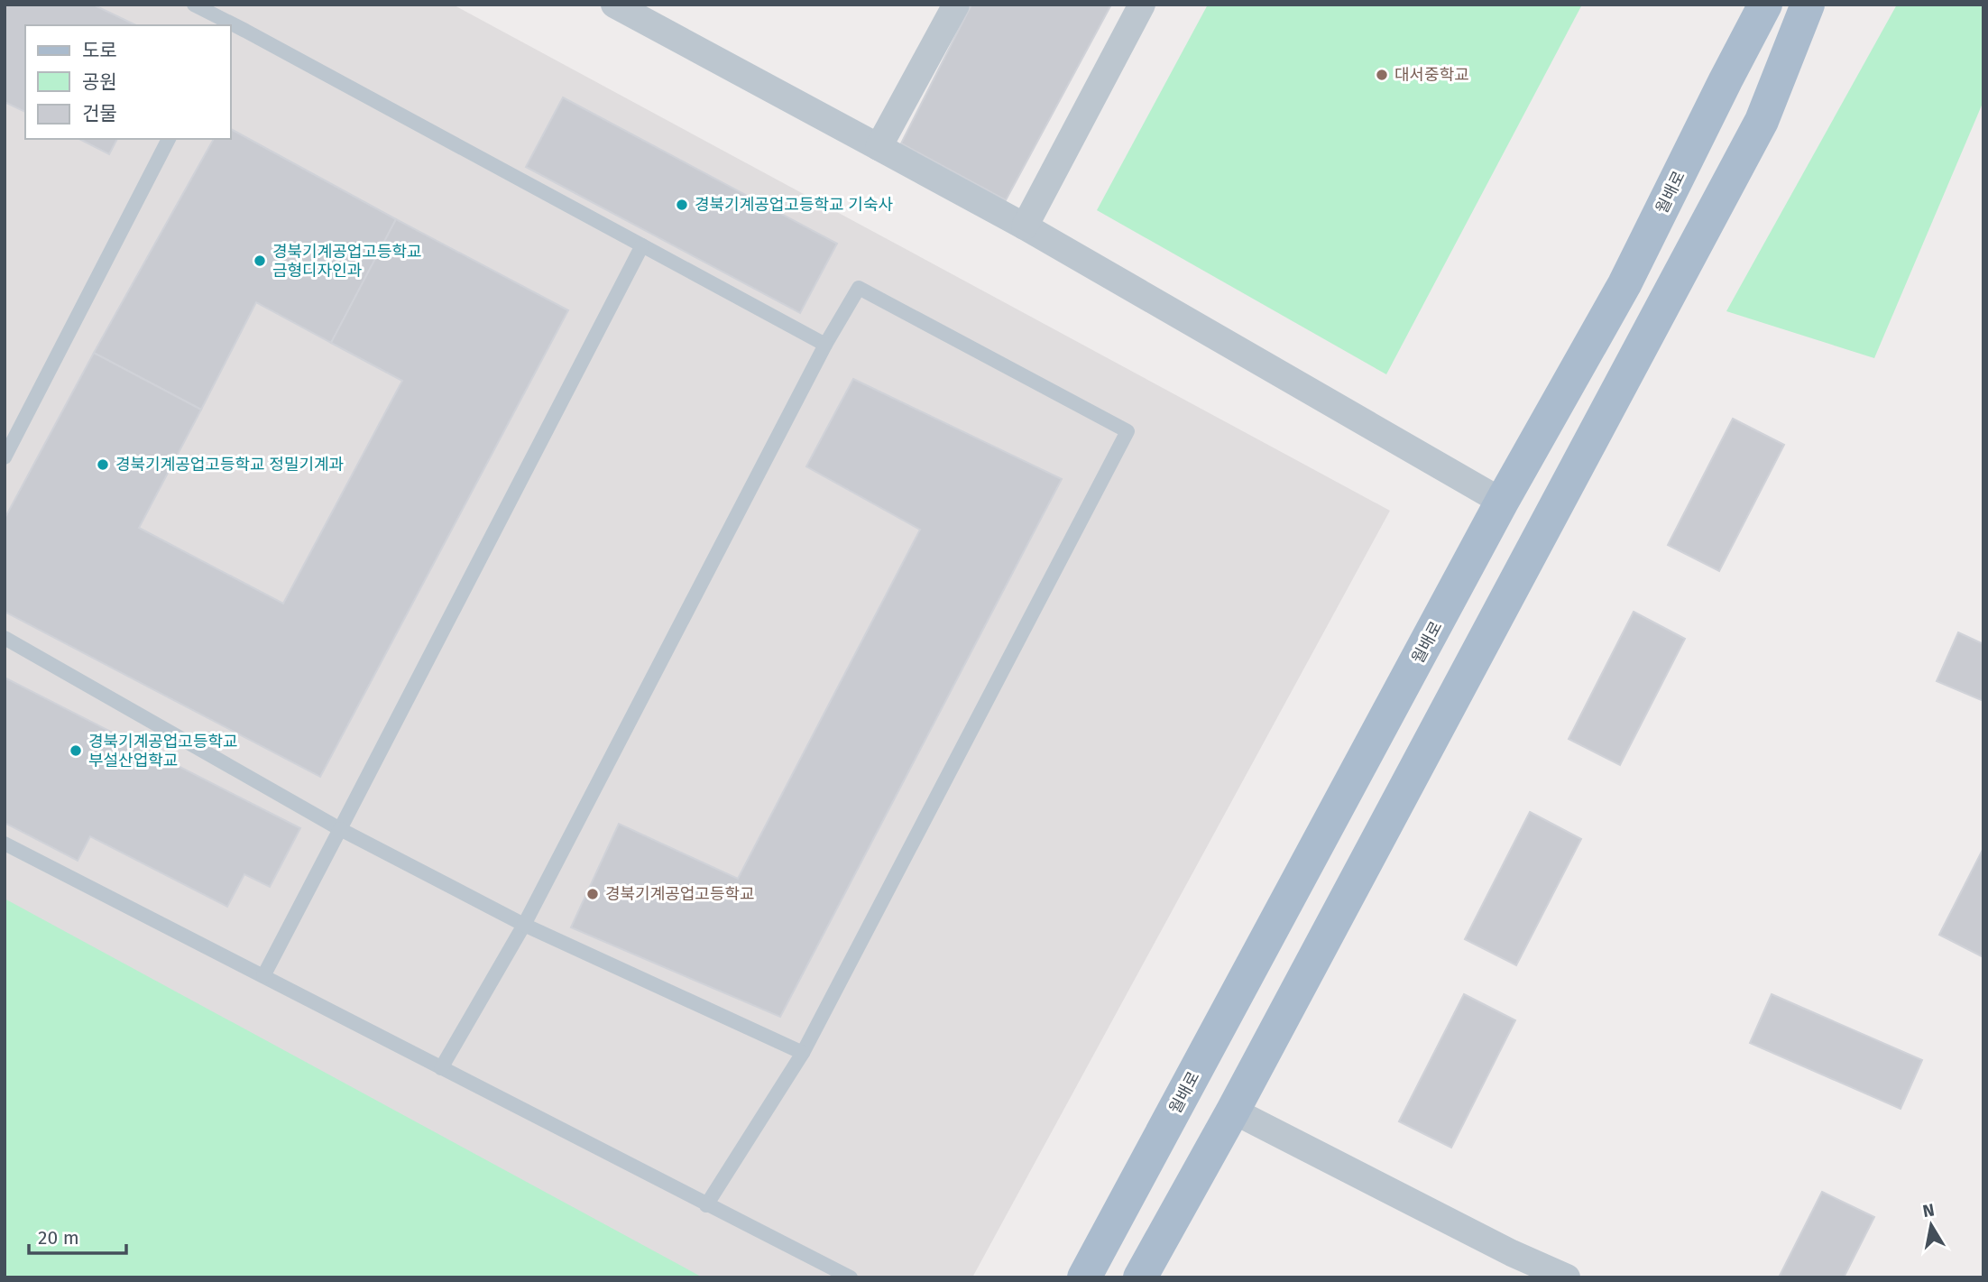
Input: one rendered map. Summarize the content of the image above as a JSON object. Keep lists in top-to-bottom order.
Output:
{
  "streets": {
    "main road": ["월배로"]
  },
  "places": [
    "대서중학교",
    "경북기계공업고등학교 기숙사",
    "경북기계공업고등학교 금형디자인과",
    "경북기계공업고등학교 정밀기계과",
    "경북기계공업고등학교 부설산업학교",
    "경북기계공업고등학교"
  ],
  "legend": ["도로", "공원", "건물"],
  "scale_bar": "20 m",
  "north": "top"
}
